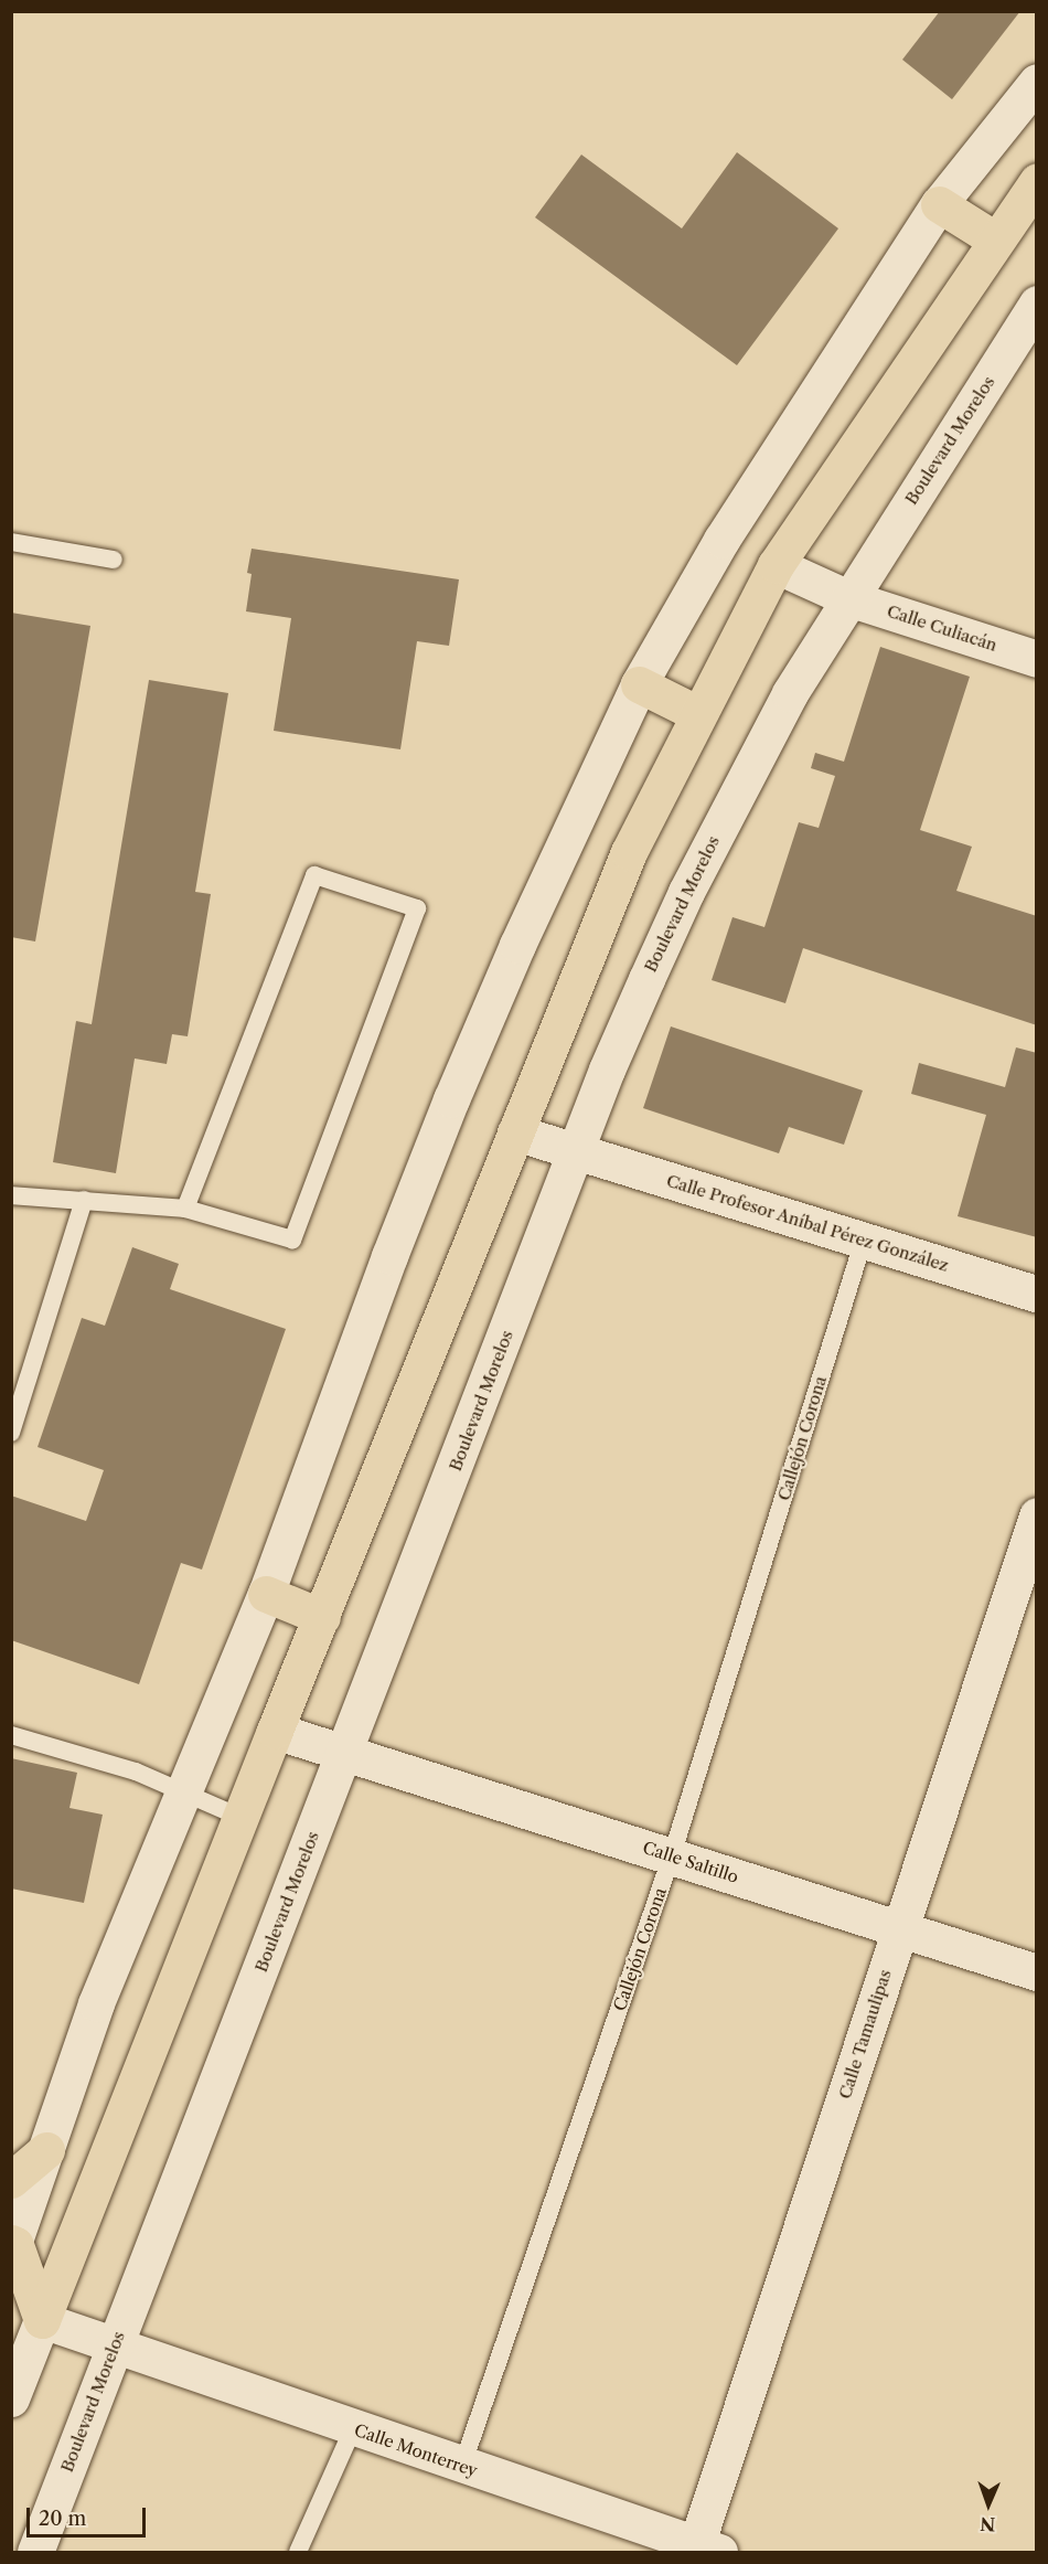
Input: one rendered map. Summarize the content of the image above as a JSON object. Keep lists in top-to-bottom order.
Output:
{
  "streets": {
    "street": [
      "Boulevard Morelos",
      "Calle Culiacán",
      "Calle Profesor Aníbal Pérez González",
      "Calle Saltillo",
      "Calle Tamaulipas",
      "Calle Monterrey"
    ],
    "lane": ["Callejón Corona"]
  },
  "crossings": [
    ["Boulevard Morelos", "Calle Culiacán"],
    ["Boulevard Morelos", "Calle Profesor Aníbal Pérez González"],
    ["Boulevard Morelos", "Calle Saltillo"],
    ["Boulevard Morelos", "Calle Monterrey"],
    ["Calle Profesor Aníbal Pérez González", "Callejón Corona"],
    ["Callejón Corona", "Calle Saltillo"],
    ["Callejón Corona", "Calle Monterrey"],
    ["Calle Saltillo", "Calle Tamaulipas"],
    ["Calle Tamaulipas", "Calle Monterrey"]
  ],
  "scale_bar": "20 m",
  "north": "bottom"
}
